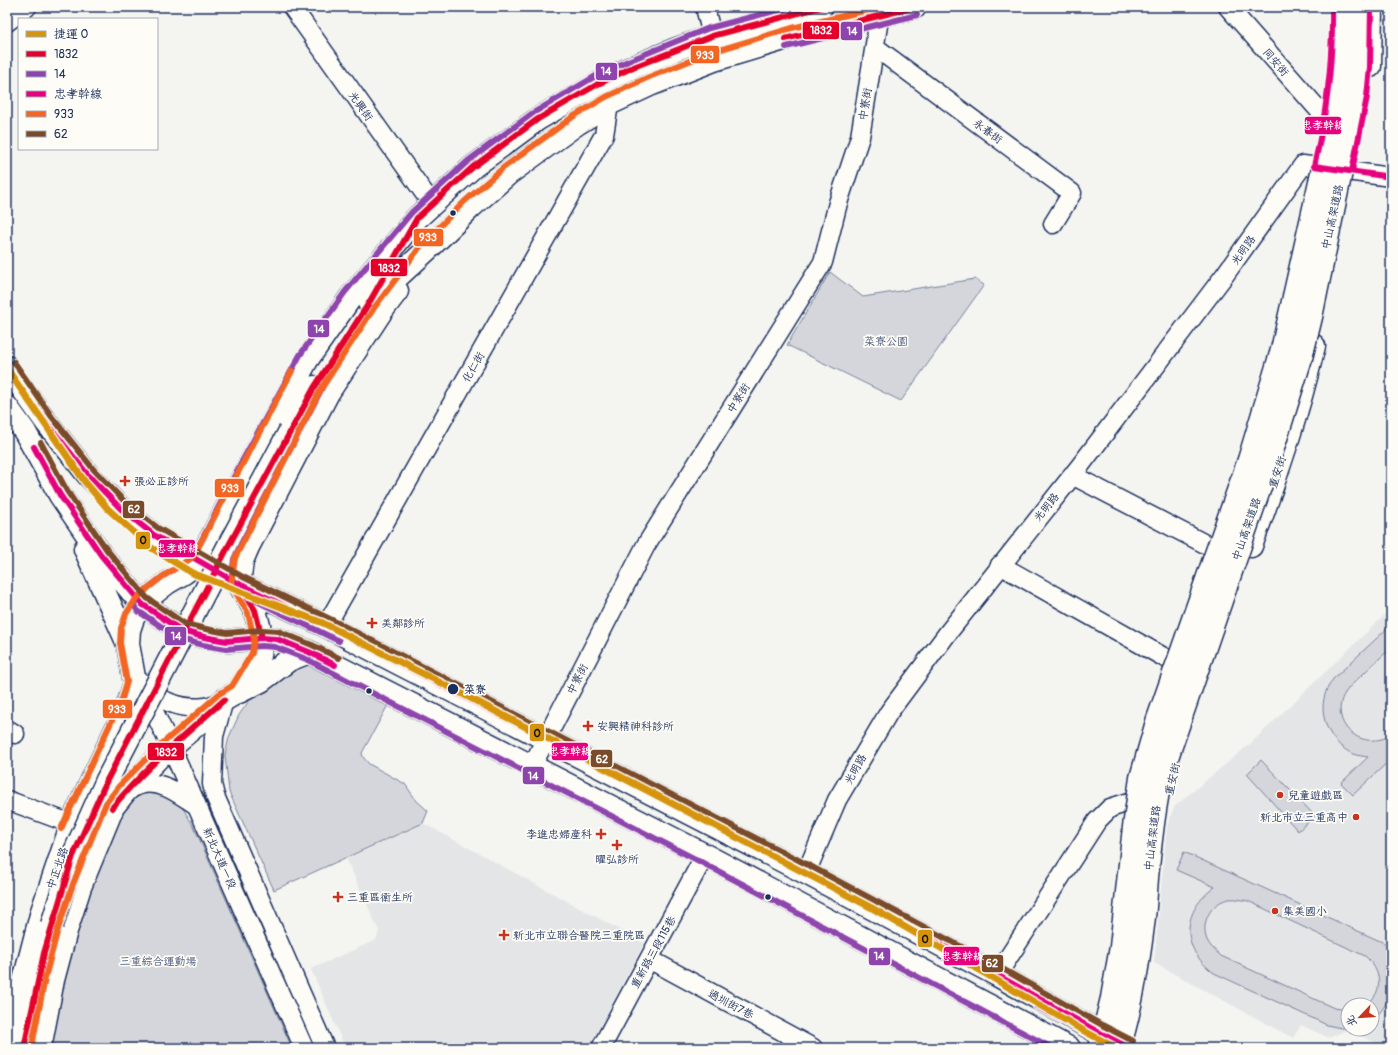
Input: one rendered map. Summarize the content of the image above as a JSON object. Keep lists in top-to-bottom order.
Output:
{
  "streets": {
    "main road": ["中山高架道路", "重安街", "中正北路"],
    "street": [
      "同安街",
      "中寮街",
      "光興街",
      "永春街",
      "光明路",
      "化仁街",
      "新北大道一段",
      "重新路三段115巷",
      "過圳街7巷"
    ]
  },
  "crossings": [
    ["中寮街", "永春街"],
    ["中山高架道路", "重安街"],
    ["新北大道一段", "中正北路"],
    ["重新路三段115巷", "過圳街7巷"]
  ],
  "parks": ["菜寮公園", "三重綜合運動場"],
  "places": {
    "health": [
      "張必正診所",
      "美鄰診所",
      "安興精神科診所",
      "李進忠婦產科",
      "曜弘診所",
      "三重區衛生所",
      "新北市立聯合醫院三重院區"
    ],
    "other": [
      "菜寮",
      "兒童遊戲區",
      "新北市立三重高中",
      "集美國小"
    ]
  },
  "lines": [
    "transit line 1832",
    "transit line 14",
    "transit line 忠孝幹線",
    "transit line 933",
    "transit line 62",
    "metro line O"
  ],
  "legend": [
    "捷運 O",
    "1832",
    "14",
    "忠孝幹線",
    "933",
    "62"
  ],
  "north": "bottom left"
}
